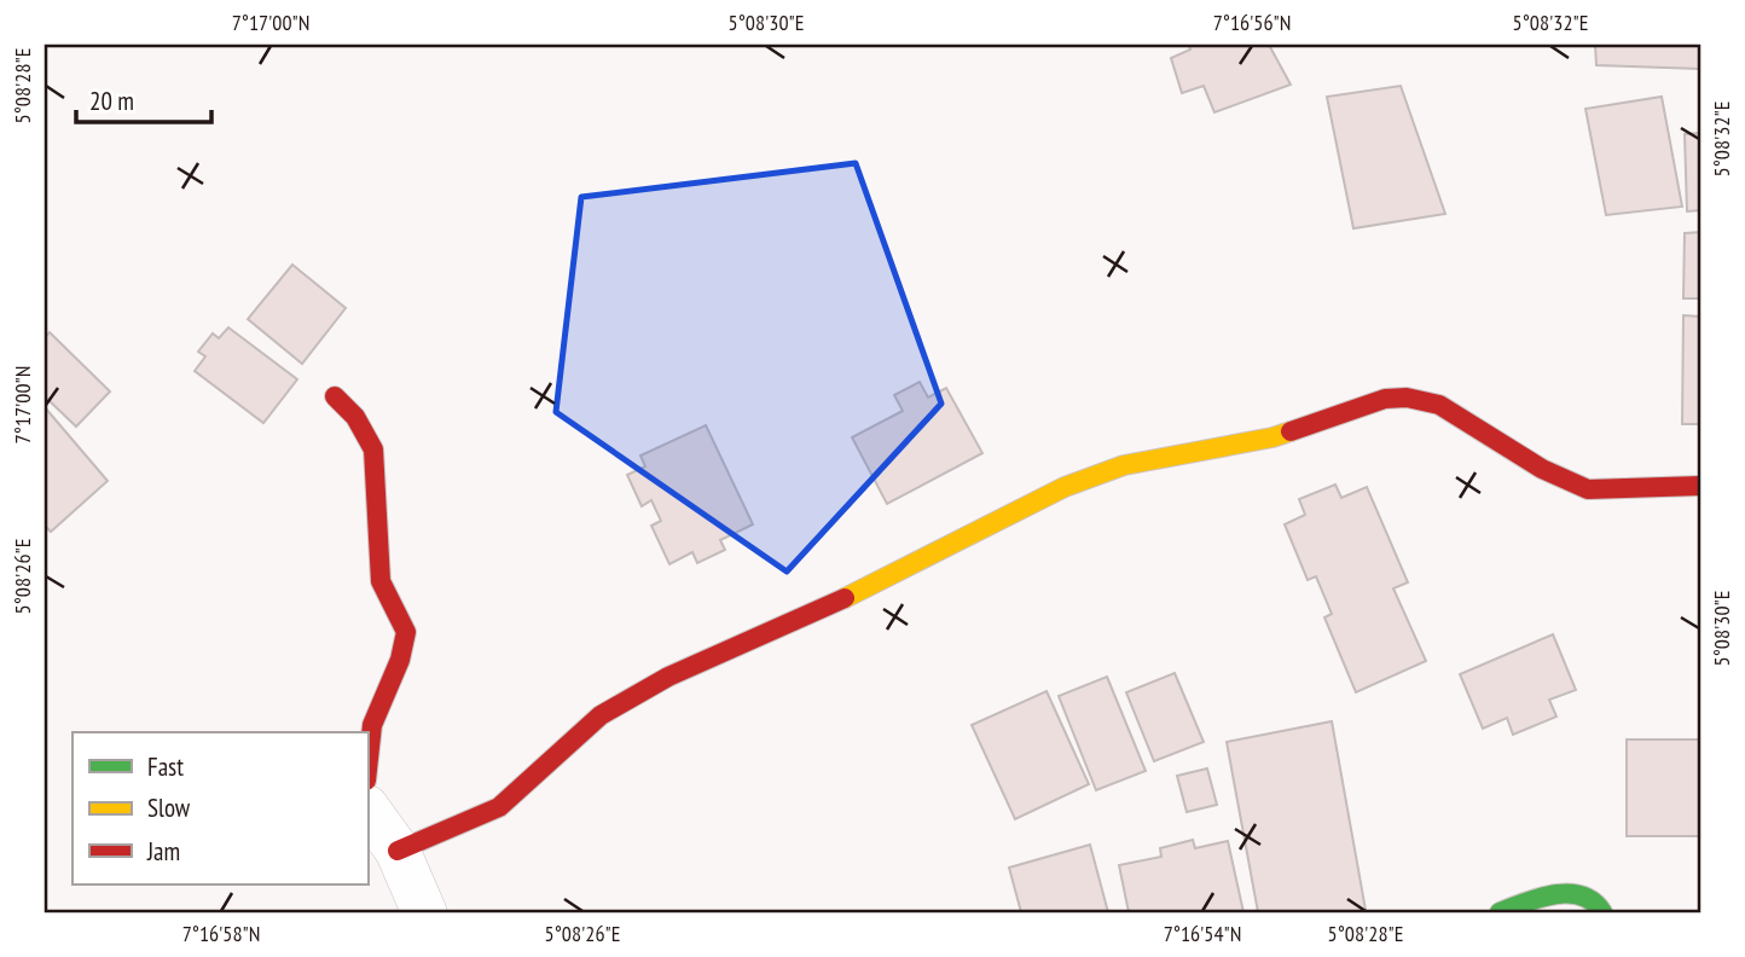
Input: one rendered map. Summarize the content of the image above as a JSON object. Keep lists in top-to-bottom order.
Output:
{
  "legend": ["Fast", "Slow", "Jam"],
  "scale_bar": "20 m",
  "coordinates": [
    "7°17'00\"N",
    "5°08'30\"E",
    "7°16'56\"N",
    "5°08'32\"E",
    "5°08'28\"E",
    "5°08'26\"E",
    "7°16'58\"N",
    "7°16'54\"N"
  ]
}
